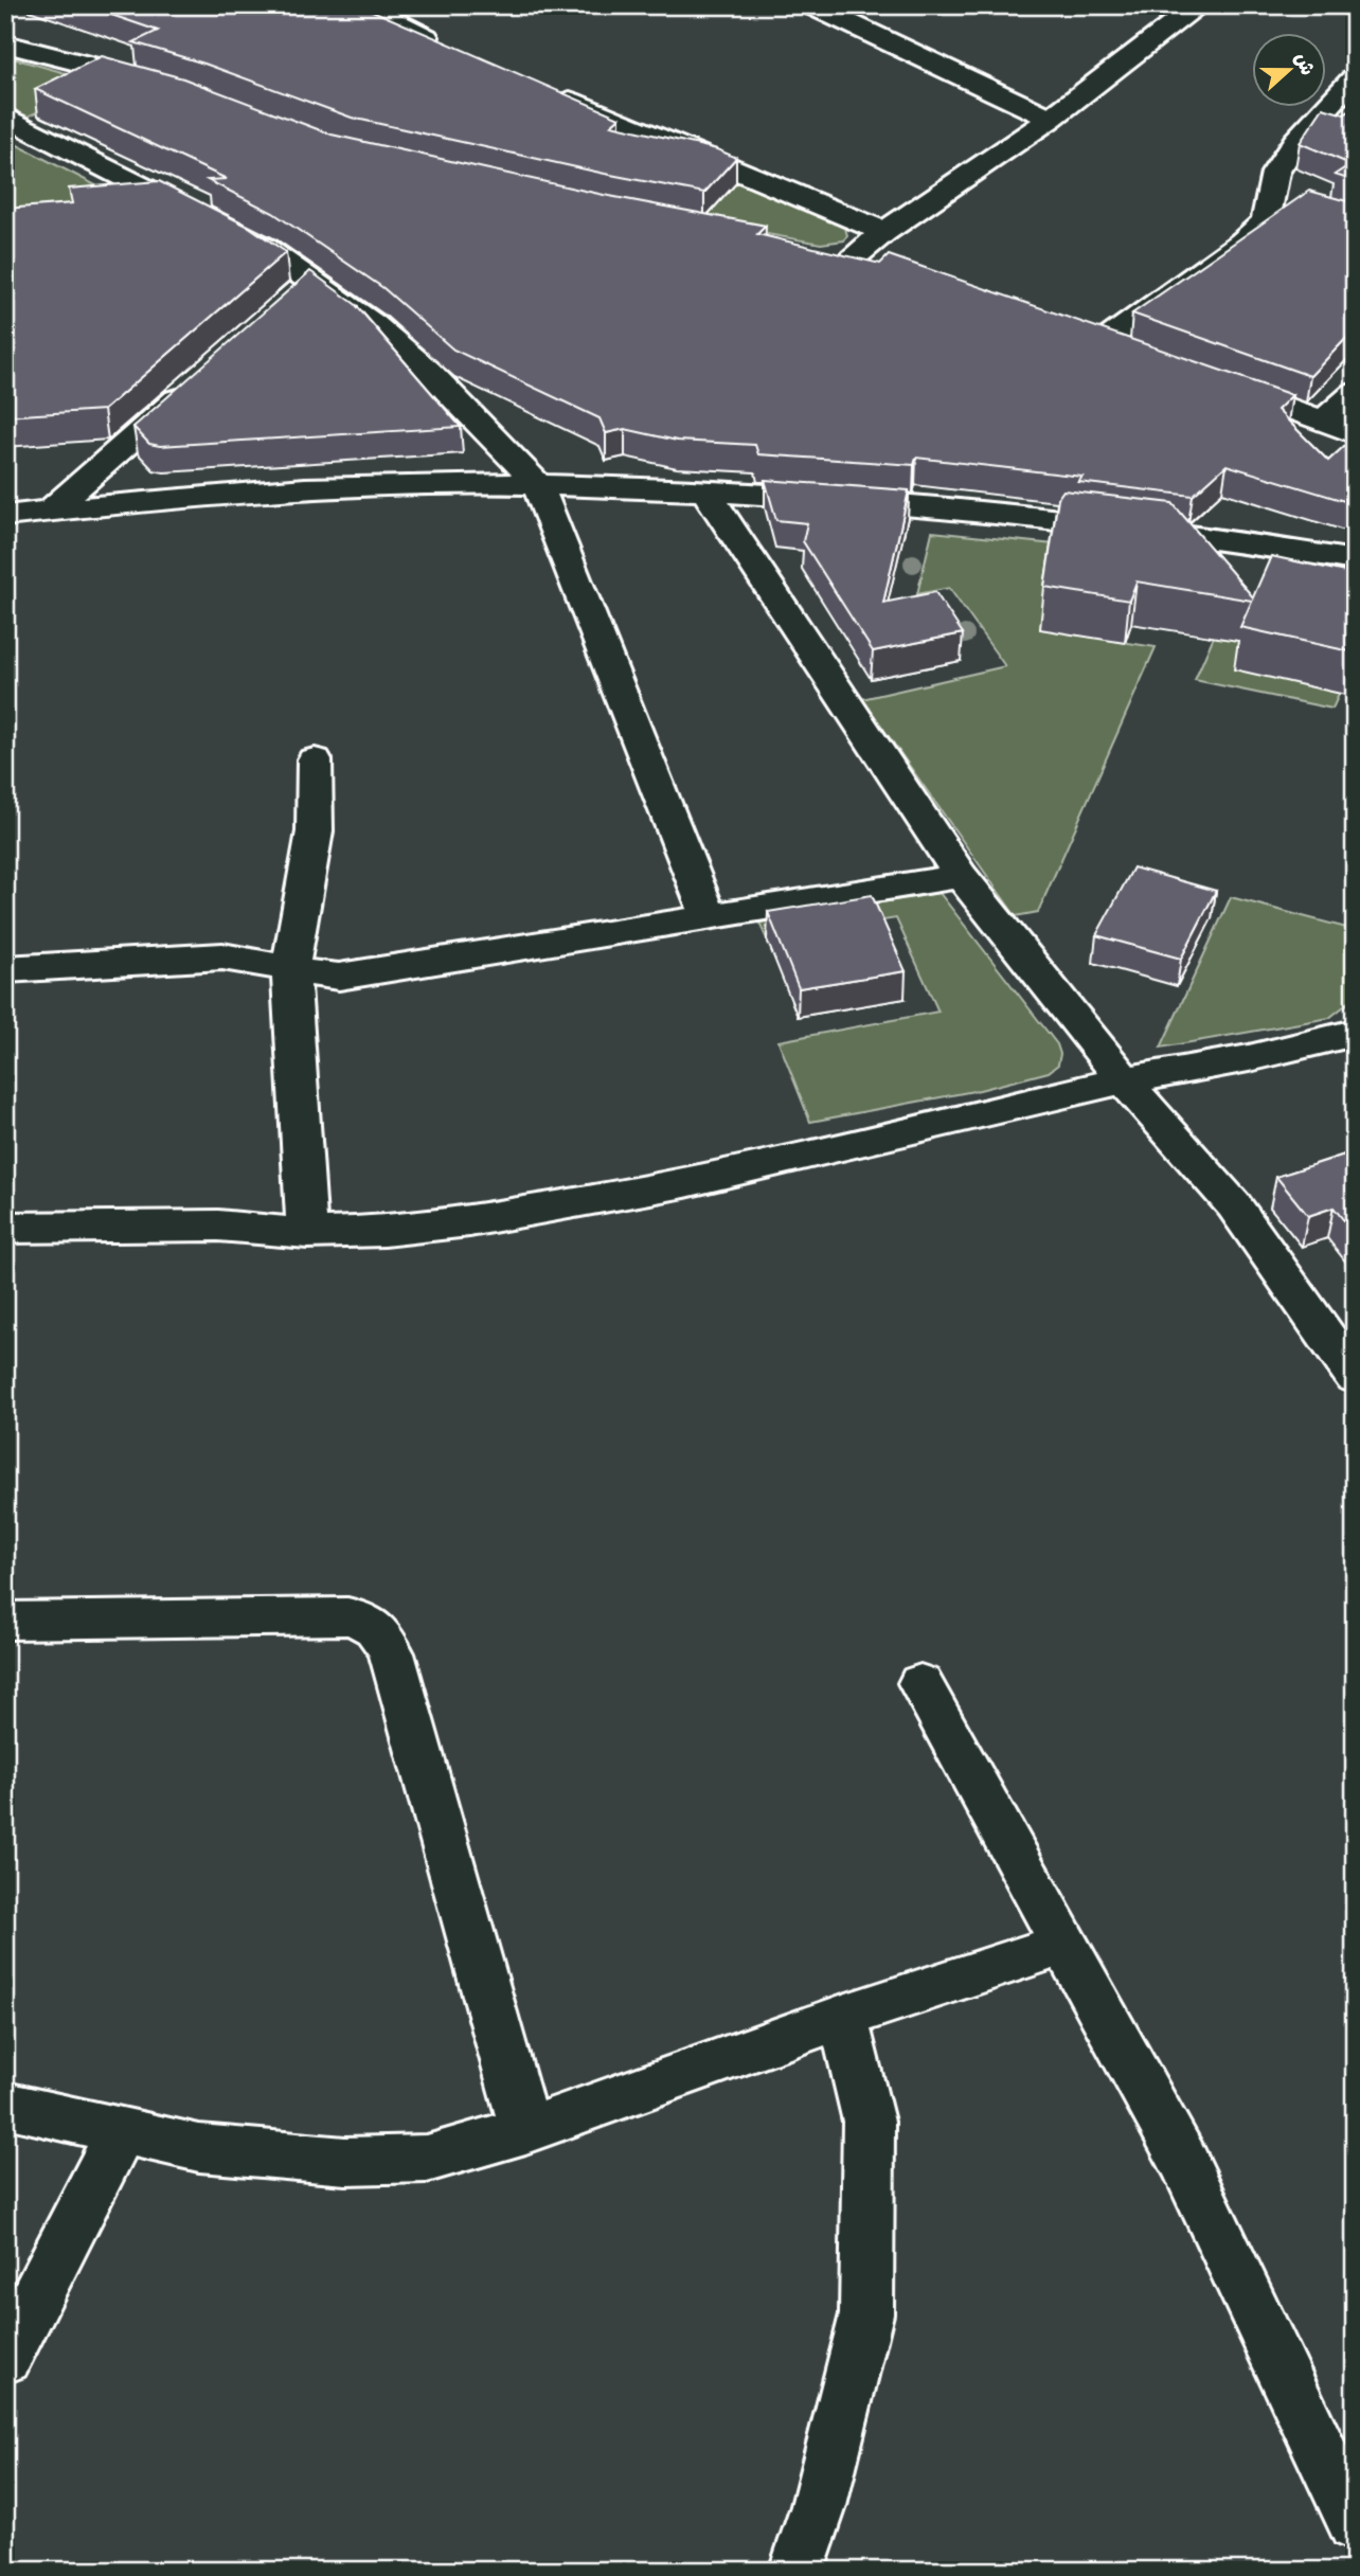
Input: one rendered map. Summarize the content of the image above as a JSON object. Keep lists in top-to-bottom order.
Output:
{
  "north": "right"
}
